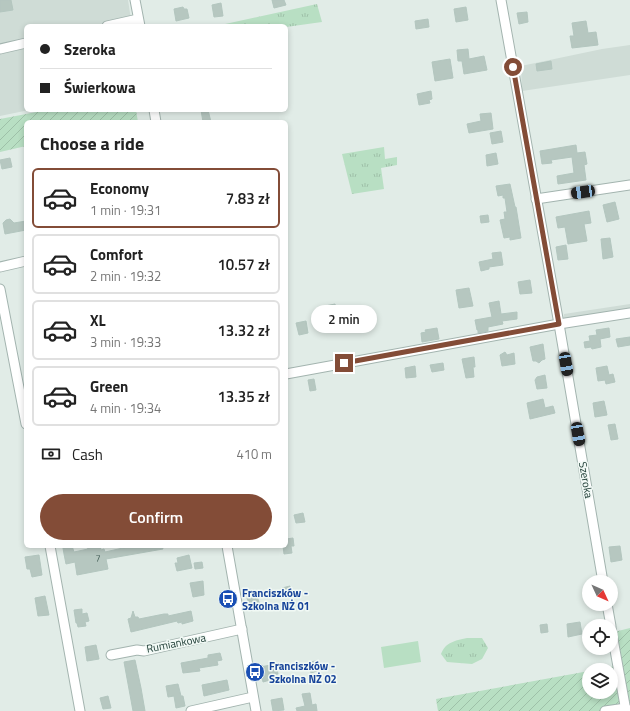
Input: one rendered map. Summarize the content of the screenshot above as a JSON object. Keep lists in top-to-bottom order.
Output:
{
  "streets": {
    "street": ["Szeroka", "Rumiankowa"]
  },
  "places": {
    "bus stop": ["Franciszków - Szkolna NŻ 01", "Franciszków - Szkolna NŻ 02"]
  },
  "house_numbers": ["7"],
  "north": "bottom right",
  "page": {
    "banner": ["Szeroka", "Świerkowa"],
    "heading": "Choose a ride",
    "list": [
      {
        "name": "Economy",
        "note": "1 min · 19:31",
        "value": "7.83 zł"
      },
      {
        "name": "Comfort",
        "note": "2 min · 19:32",
        "value": "10.57 zł"
      },
      {
        "name": "XL",
        "note": "3 min · 19:33",
        "value": "13.32 zł"
      },
      {
        "name": "Green",
        "note": "4 min · 19:34",
        "value": "13.35 zł"
      }
    ],
    "bubble": "2 min",
    "pay": ["Cash", "410 m"],
    "buttons": "Confirm"
  }
}
